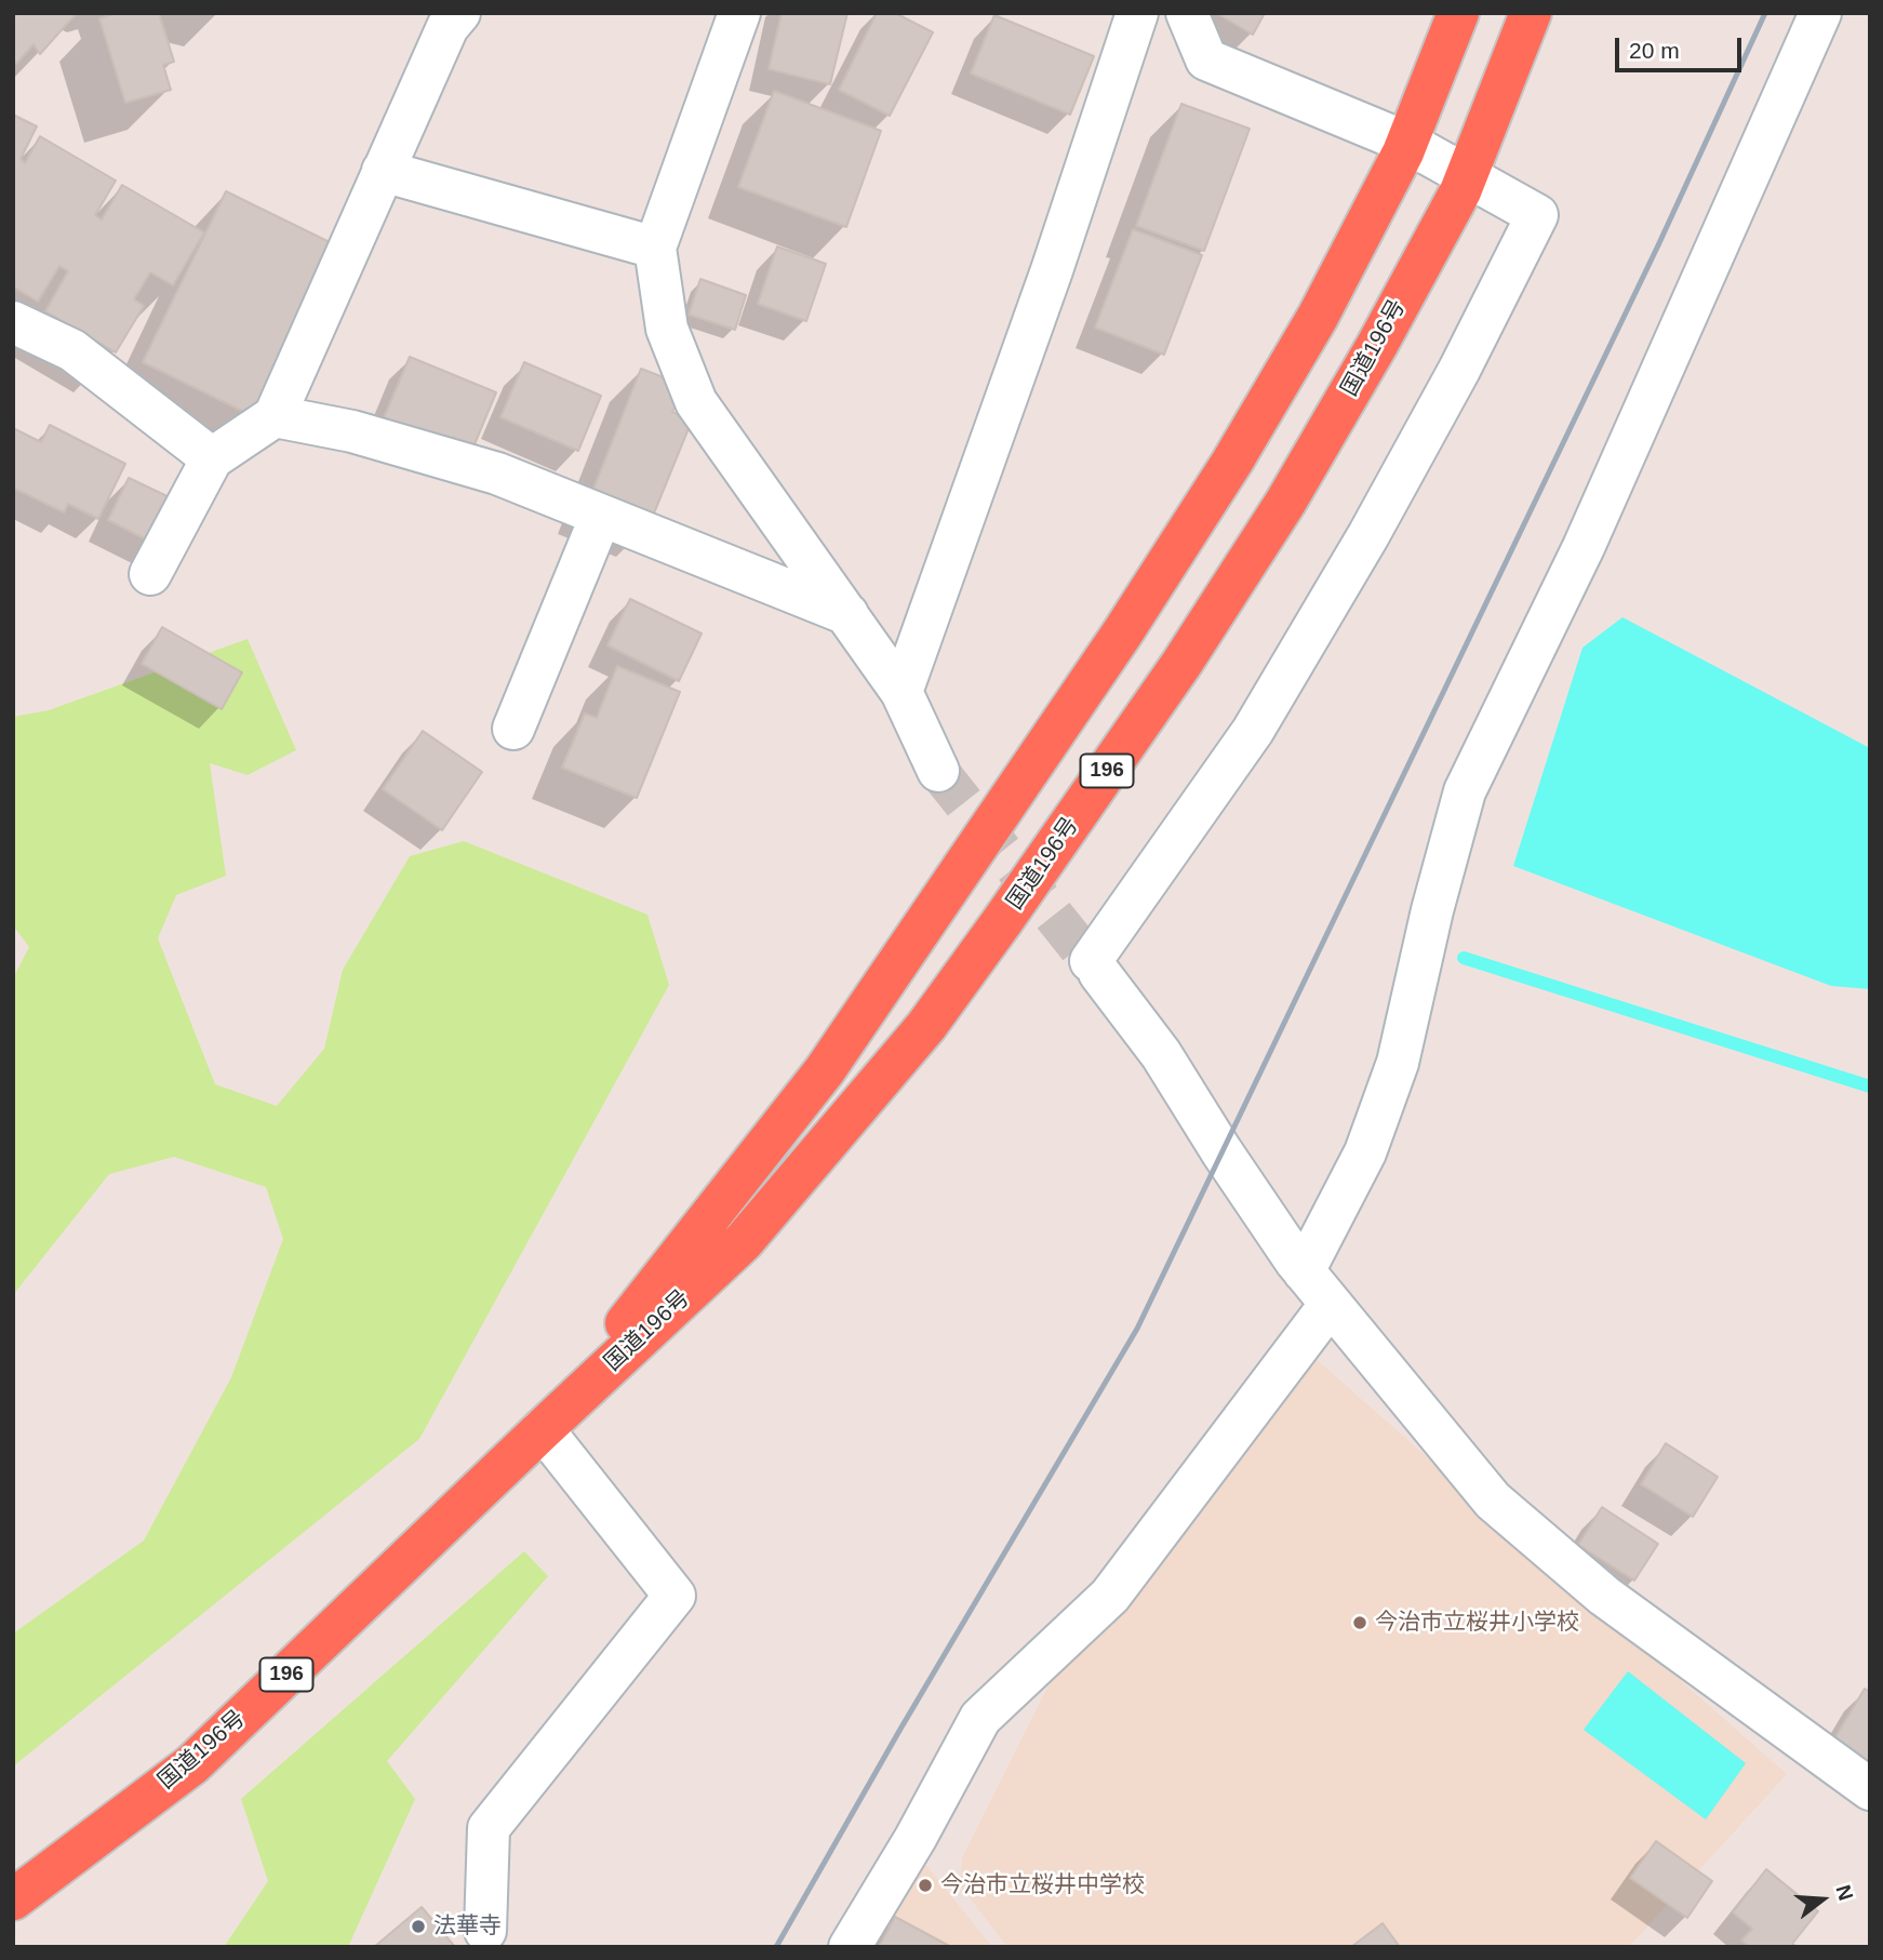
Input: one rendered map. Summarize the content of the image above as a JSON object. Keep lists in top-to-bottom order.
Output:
{
  "streets": {
    "highway": ["国道196号", "196"]
  },
  "places": ["今治市立桜井小学校", "今治市立桜井中学校", "法華寺"],
  "scale_bar": "20 m",
  "north": "right"
}
